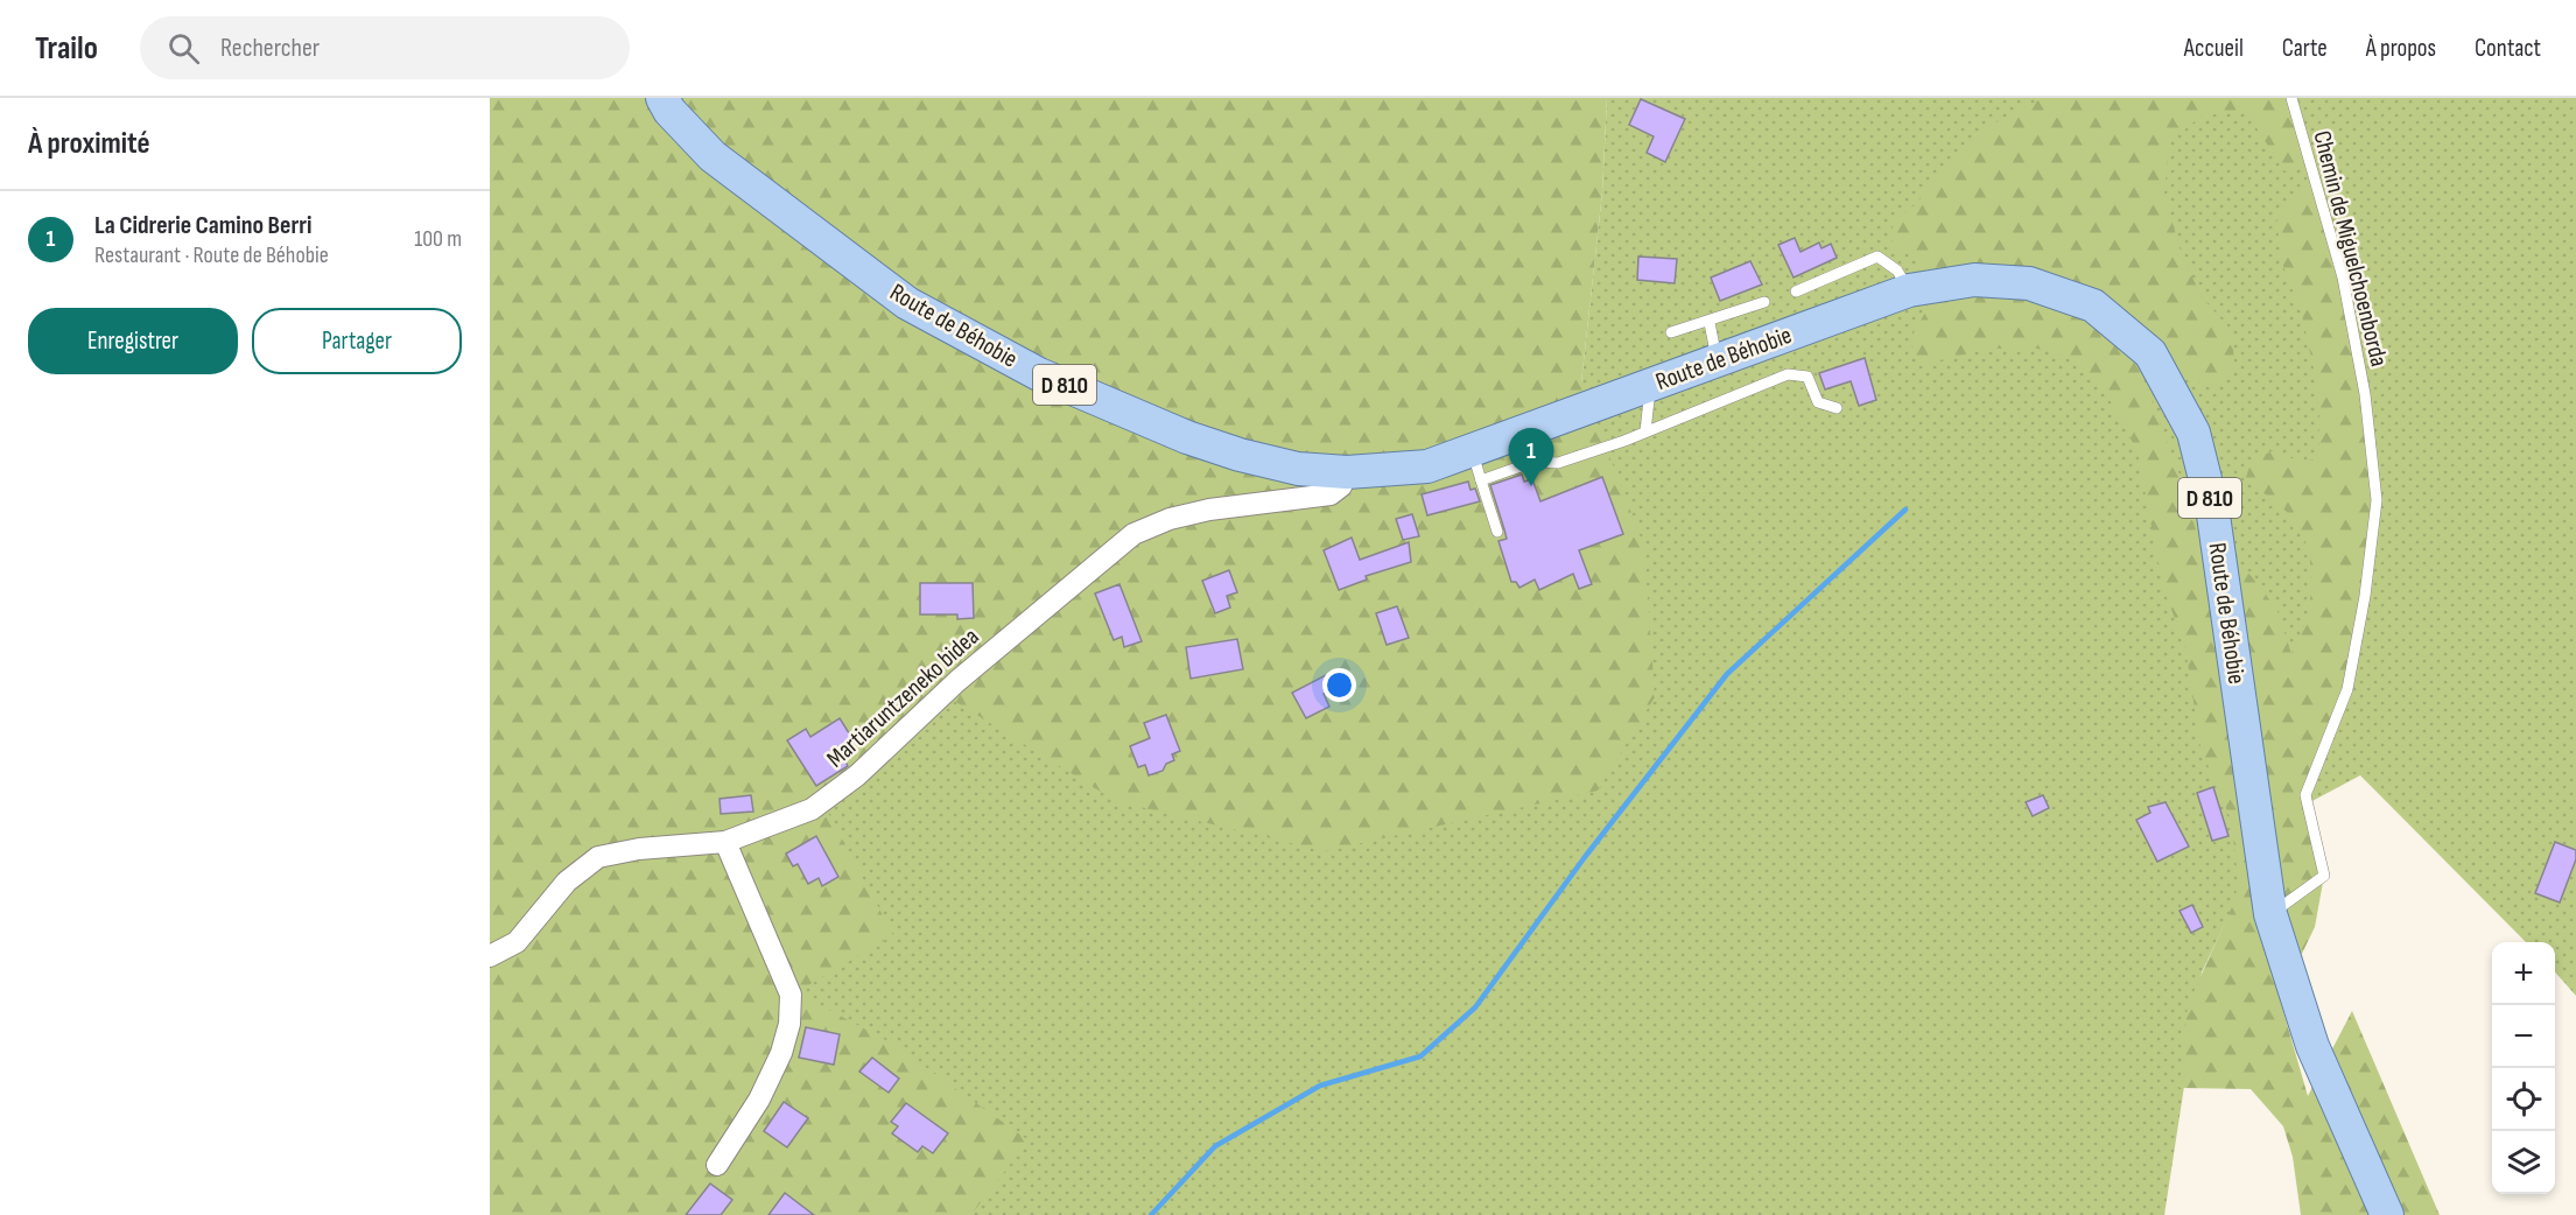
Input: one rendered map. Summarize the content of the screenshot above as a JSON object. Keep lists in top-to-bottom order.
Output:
{
  "streets": {
    "main road": ["Route de Béhobie", "D 810"],
    "street": ["Martiaruntzeneko bidea"],
    "lane": ["Chemin de Miguelchoenborda"]
  },
  "crossings": [
    ["Chemin de Miguelchoenborda", "Route de Béhobie"],
    ["Route de Béhobie", "Martiaruntzeneko bidea"]
  ],
  "page": {
    "header": "Trailo",
    "search": "Rechercher",
    "nav": [
      "Accueil",
      "Carte",
      "À propos",
      "Contact"
    ],
    "heading": "À proximité",
    "list": [
      {
        "mark": "1",
        "name": "La Cidrerie Camino Berri",
        "note": "Restaurant · Route de Béhobie",
        "value": "100 m"
      }
    ],
    "buttons": ["Enregistrer", "Partager"],
    "pins": "1",
    "map_buttons": ["+", "−"]
  }
}
